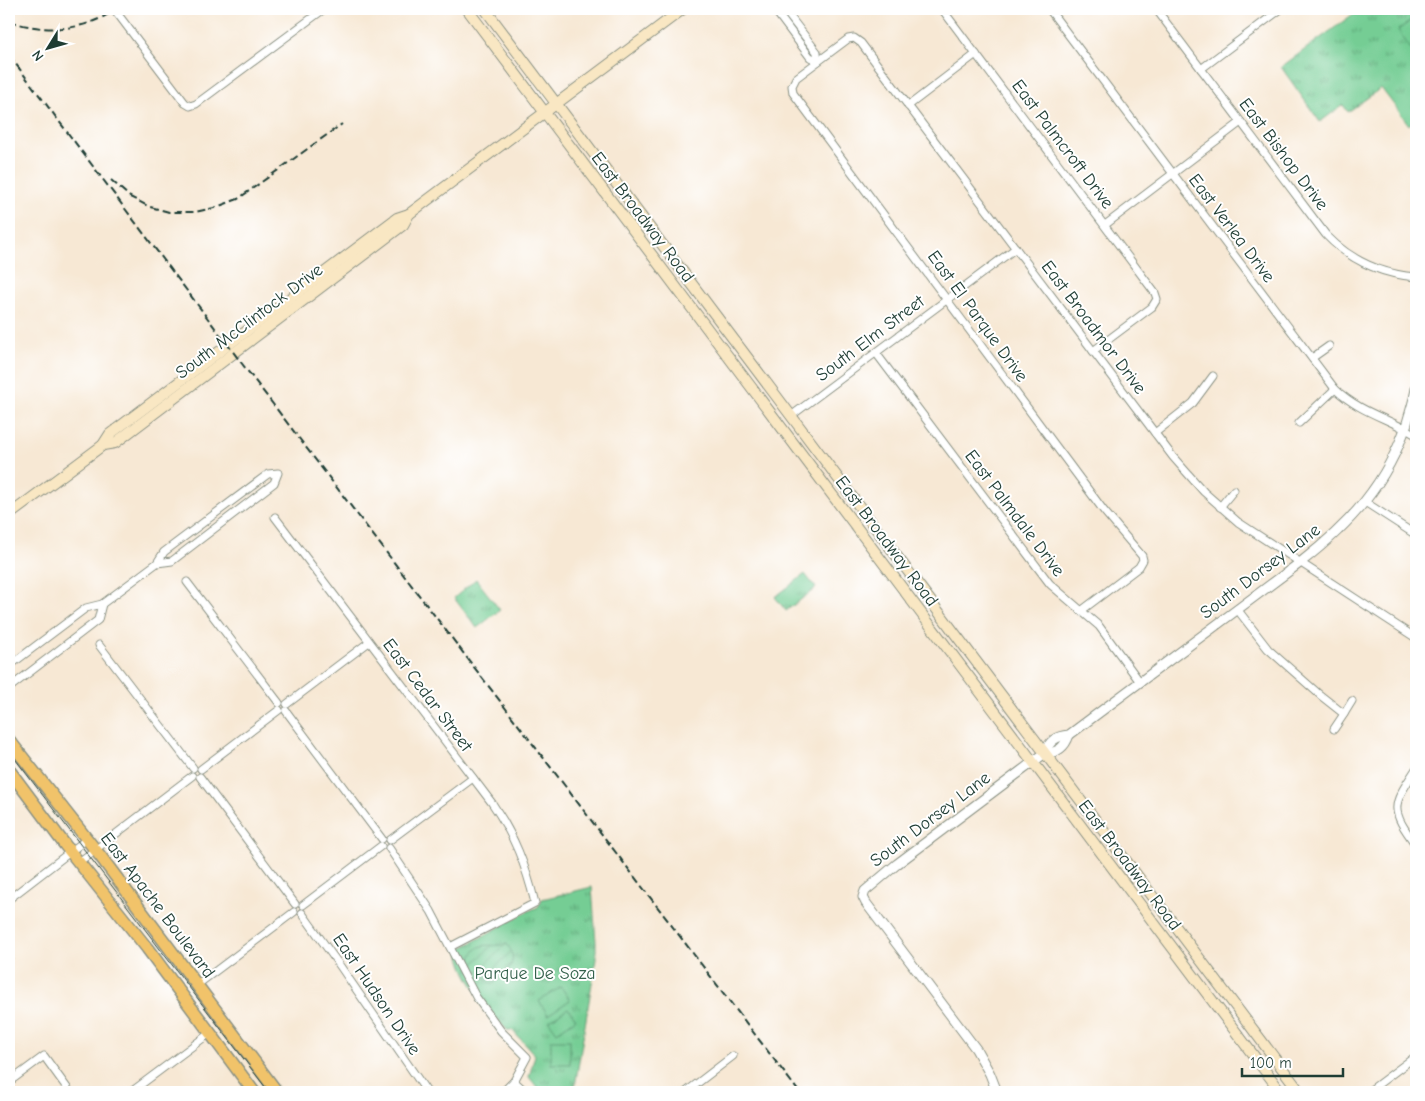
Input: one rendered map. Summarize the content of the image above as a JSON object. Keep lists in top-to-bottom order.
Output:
{
  "streets": {
    "main road": ["East Broadway Road", "South McClintock Drive", "East Apache Boulevard"],
    "street": [
      "East Palmcroft Drive",
      "East Bishop Drive",
      "East Verlea Drive",
      "East El Parque Drive",
      "East Broadmor Drive",
      "South Elm Street",
      "East Palmdale Drive",
      "South Dorsey Lane",
      "East Cedar Street",
      "East Hudson Drive"
    ]
  },
  "crossings": [
    ["East Palmcroft Drive", "East Broadmor Drive"],
    ["East Broadway Road", "South McClintock Drive"],
    ["East Broadway Road", "South Elm Street"],
    ["East Broadway Road", "South Dorsey Lane"],
    ["East Verlea Drive", "South Dorsey Lane"],
    ["East El Parque Drive", "East Broadmor Drive"],
    ["East El Parque Drive", "South Elm Street"],
    ["East El Parque Drive", "East Palmdale Drive"],
    ["East Broadmor Drive", "South Elm Street"],
    ["East Broadmor Drive", "South Dorsey Lane"],
    ["South Elm Street", "East Palmdale Drive"],
    ["East Palmdale Drive", "South Dorsey Lane"]
  ],
  "parks": ["Parque De Soza"],
  "scale_bar": "100 m",
  "north": "bottom left"
}
